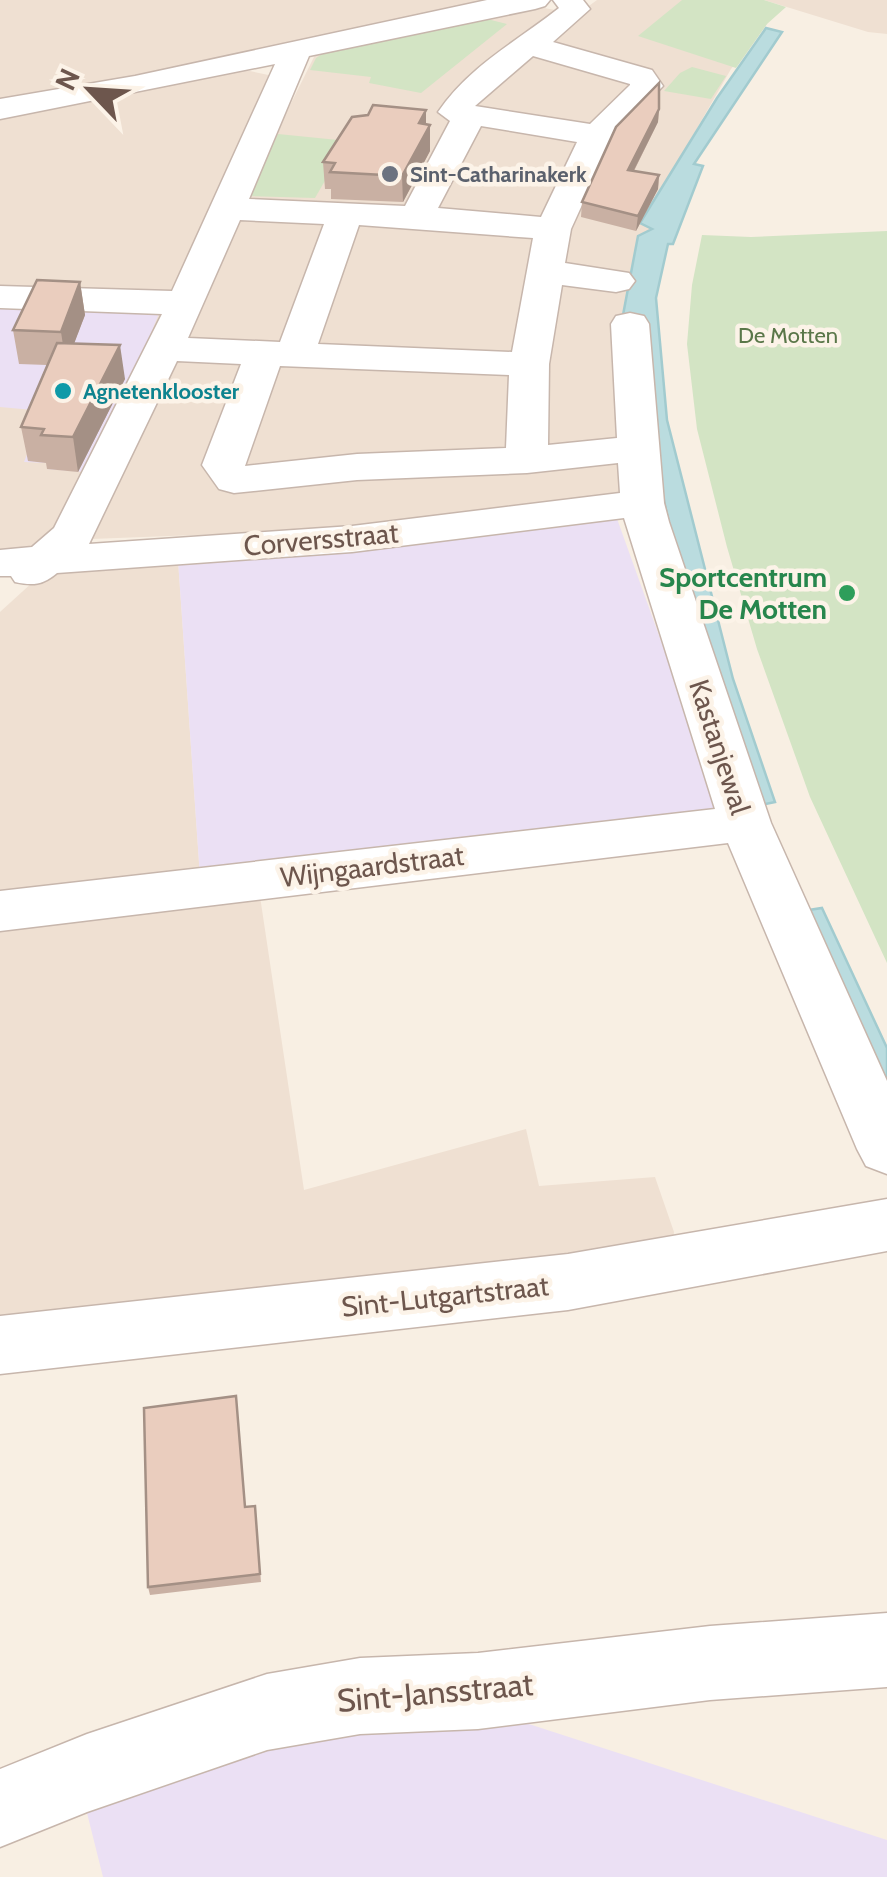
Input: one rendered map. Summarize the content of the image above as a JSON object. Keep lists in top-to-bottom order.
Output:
{
  "streets": {
    "street": [
      "Corversstraat",
      "Kastanjewal",
      "Wijngaardstraat",
      "Sint-Lutgartstraat",
      "Sint-Jansstraat"
    ]
  },
  "crossings": [
    ["Corversstraat", "Kastanjewal"],
    ["Kastanjewal", "Wijngaardstraat"]
  ],
  "parks": ["De Motten"],
  "places": ["Sint-Catharinakerk", "Agnetenklooster", "Sportcentrum De Motten"],
  "north": "top left"
}
